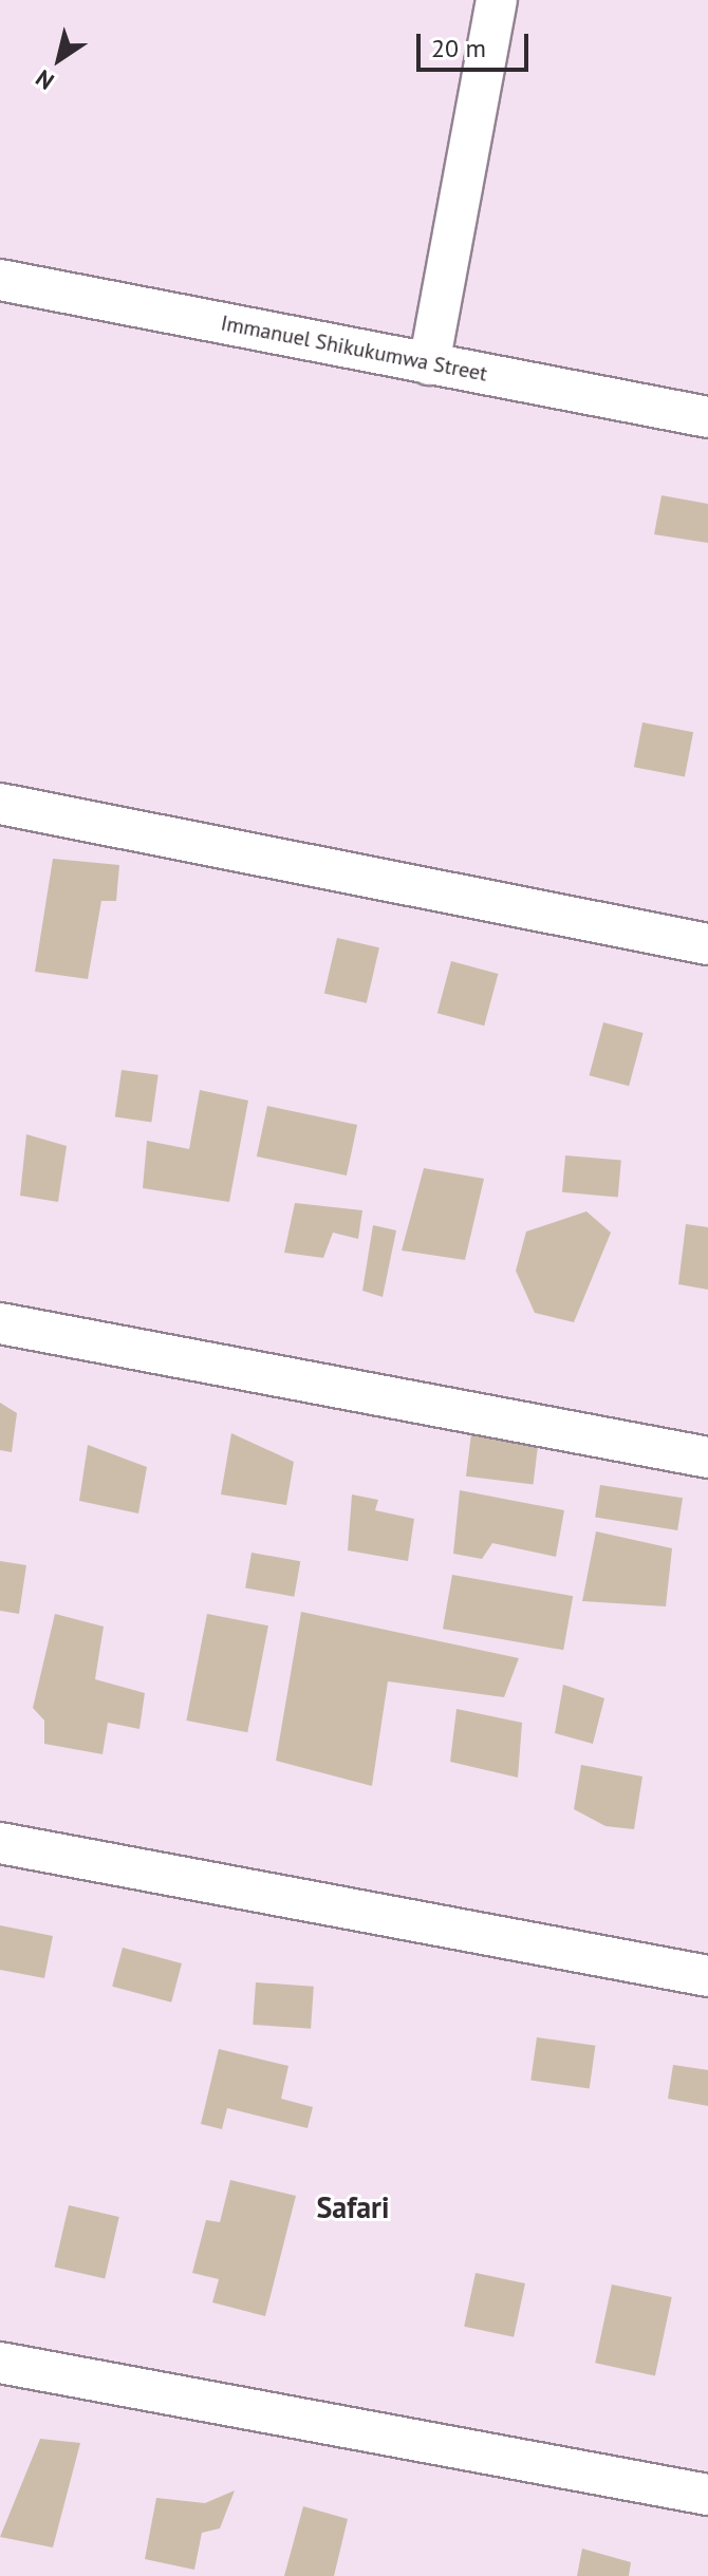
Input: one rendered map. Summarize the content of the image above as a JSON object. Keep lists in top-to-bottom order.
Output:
{
  "streets": {
    "street": ["Immanuel Shikukumwa Street"]
  },
  "districts": ["Safari"],
  "scale_bar": "20 m",
  "north": "bottom left"
}
